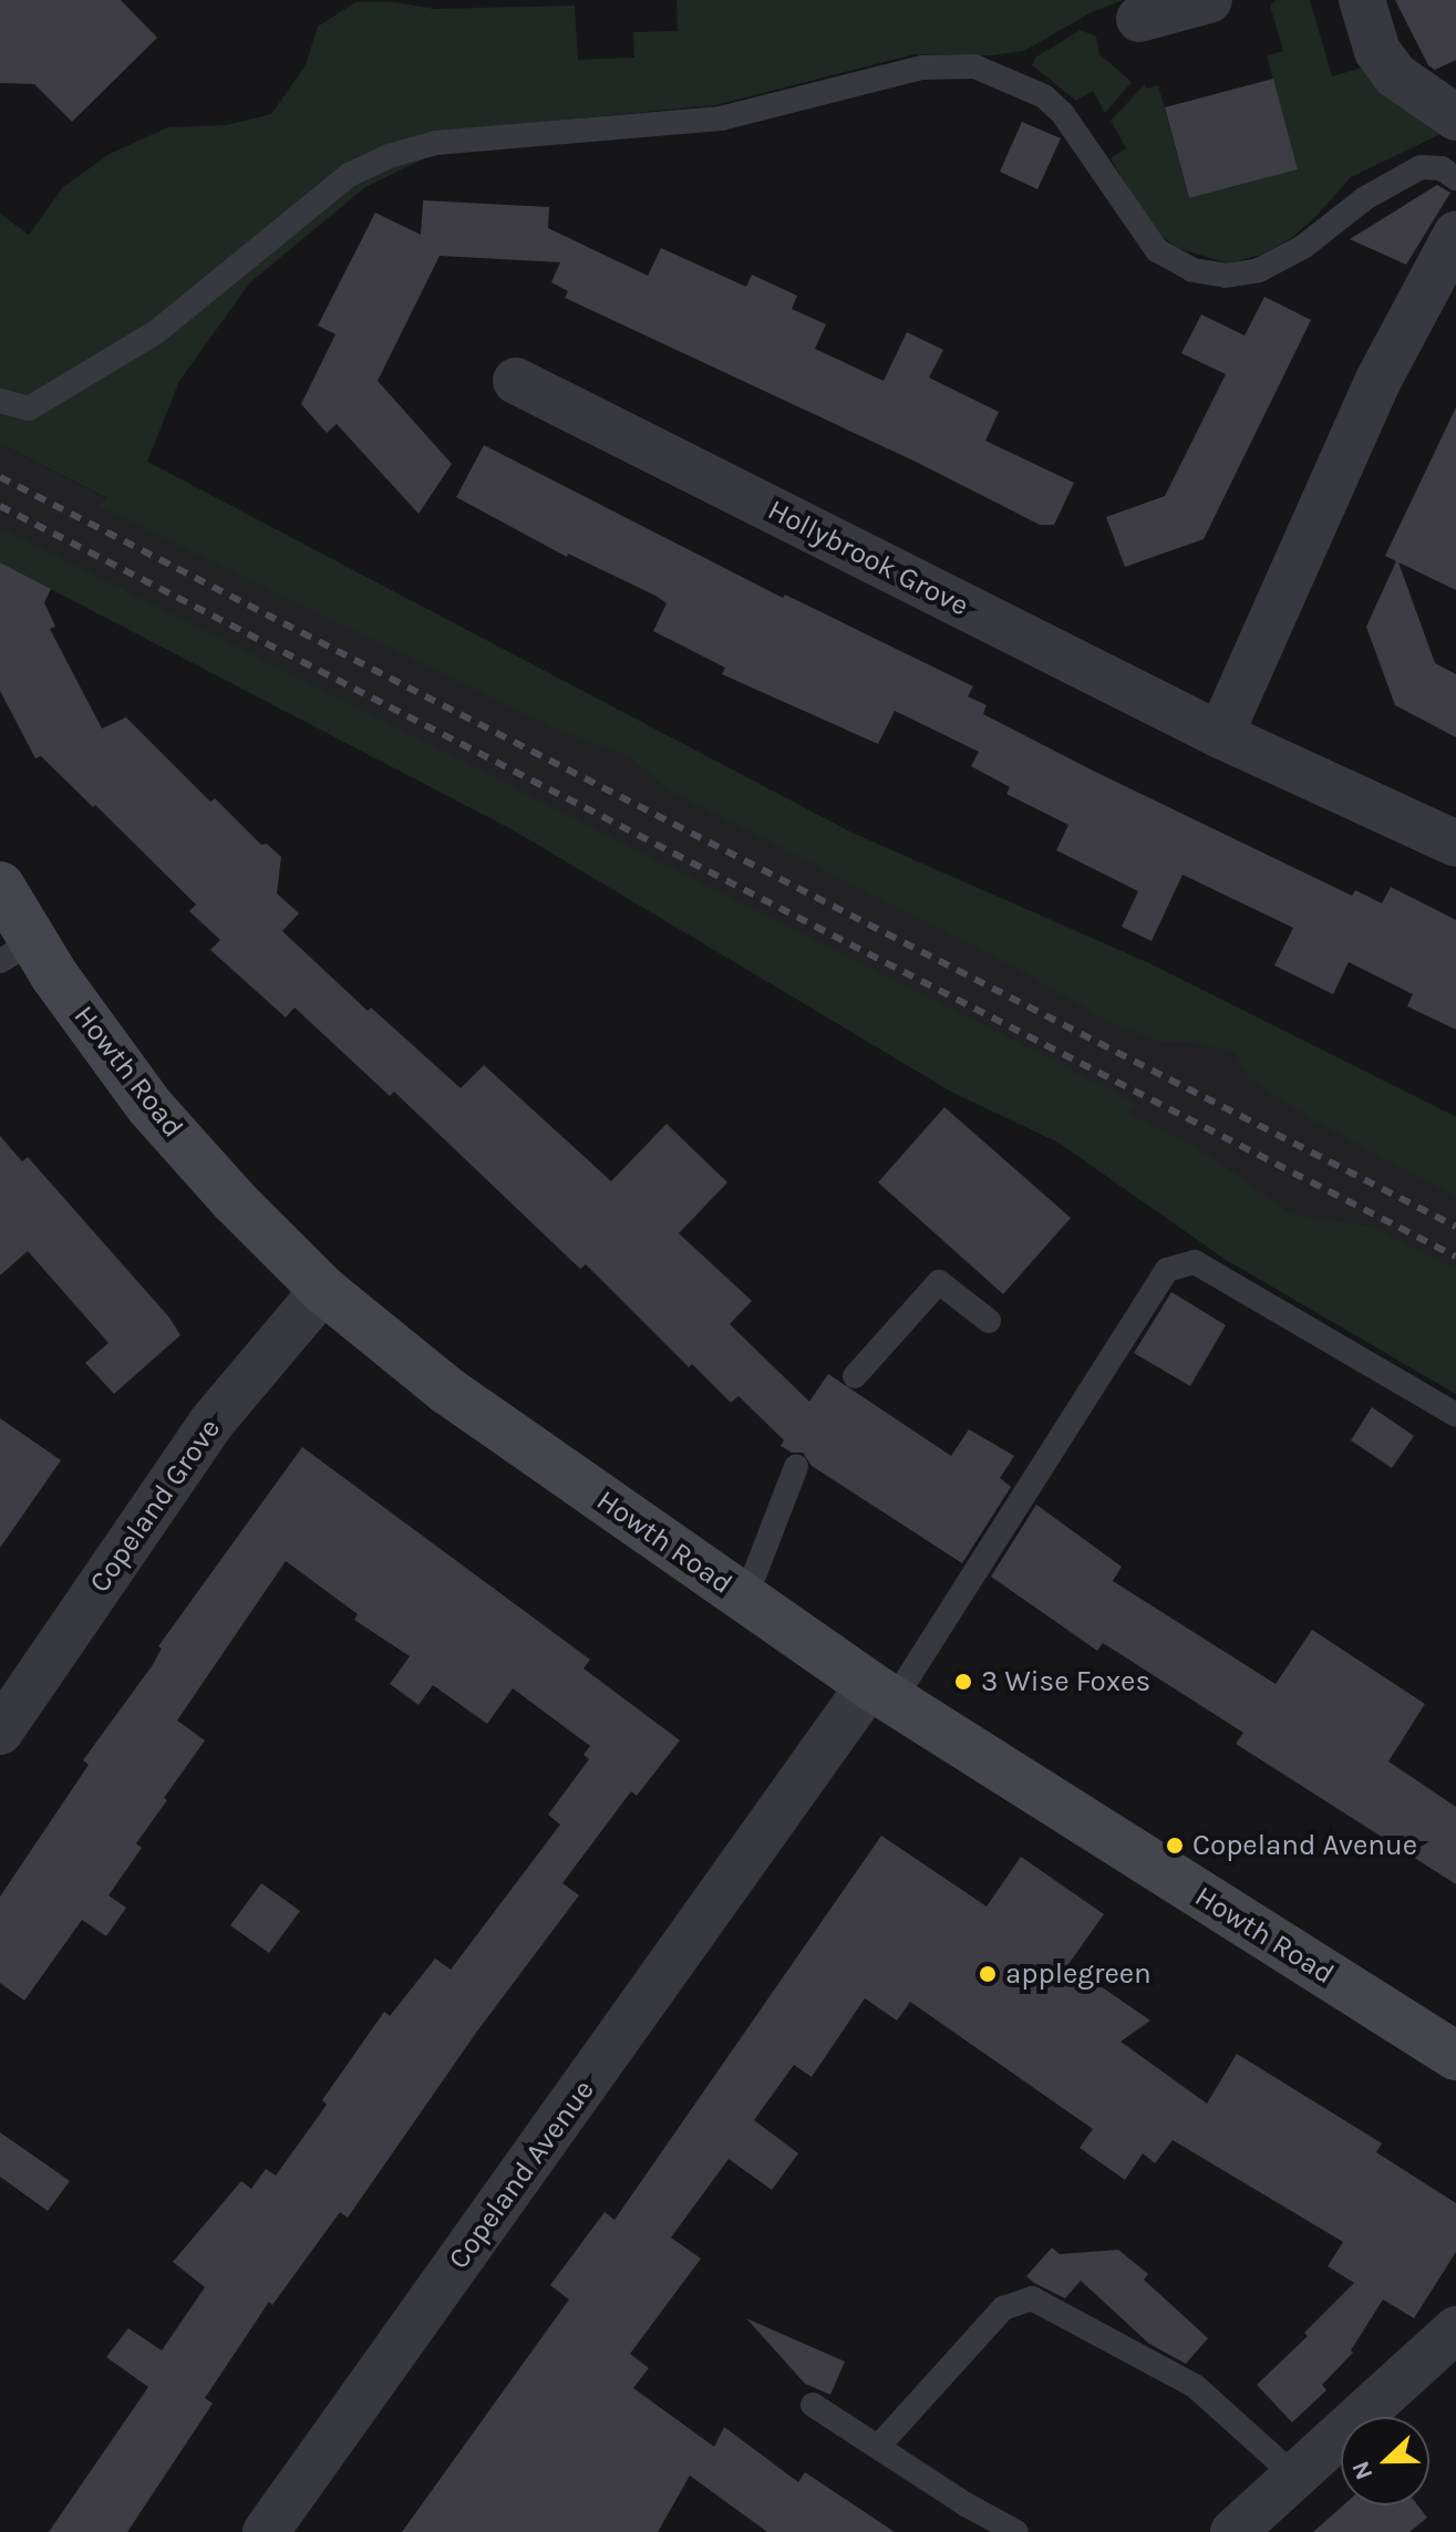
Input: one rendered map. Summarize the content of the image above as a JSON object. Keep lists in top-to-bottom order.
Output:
{
  "streets": {
    "main road": ["Howth Road"],
    "street": ["Hollybrook Grove", "Copeland Grove", "Copeland Avenue"]
  },
  "crossings": [
    ["Howth Road", "Copeland Grove"],
    ["Howth Road", "Copeland Avenue"]
  ],
  "places": ["3 Wise Foxes", "Copeland Avenue", "applegreen"],
  "north": "left"
}
